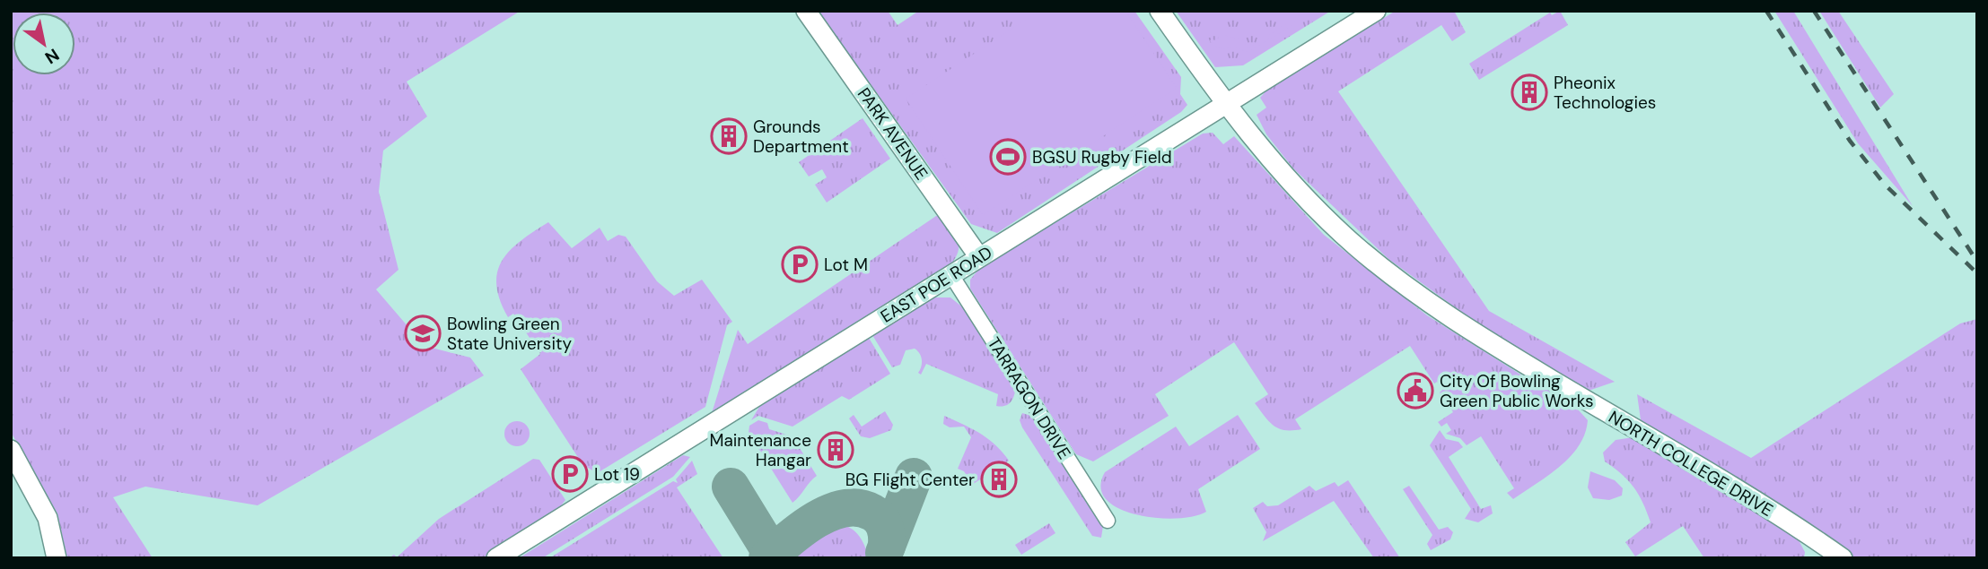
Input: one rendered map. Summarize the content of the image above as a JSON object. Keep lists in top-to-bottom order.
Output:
{
  "streets": {
    "street": [
      "PARK AVENUE",
      "EAST POE ROAD",
      "TARRAGON DRIVE",
      "NORTH COLLEGE DRIVE"
    ]
  },
  "crossings": [
    ["PARK AVENUE", "EAST POE ROAD"],
    ["EAST POE ROAD", "TARRAGON DRIVE"],
    ["EAST POE ROAD", "NORTH COLLEGE DRIVE"]
  ],
  "places": {
    "building": [
      "Pheonix Technologies",
      "Grounds Department",
      "Maintenance Hangar",
      "BG Flight Center"
    ],
    "sports": ["BGSU Rugby Field"],
    "parking": ["Lot M", "Lot 19"],
    "school or university": ["Bowling Green State University"],
    "public building": ["City Of Bowling Green Public Works"]
  },
  "north": "bottom right"
}
